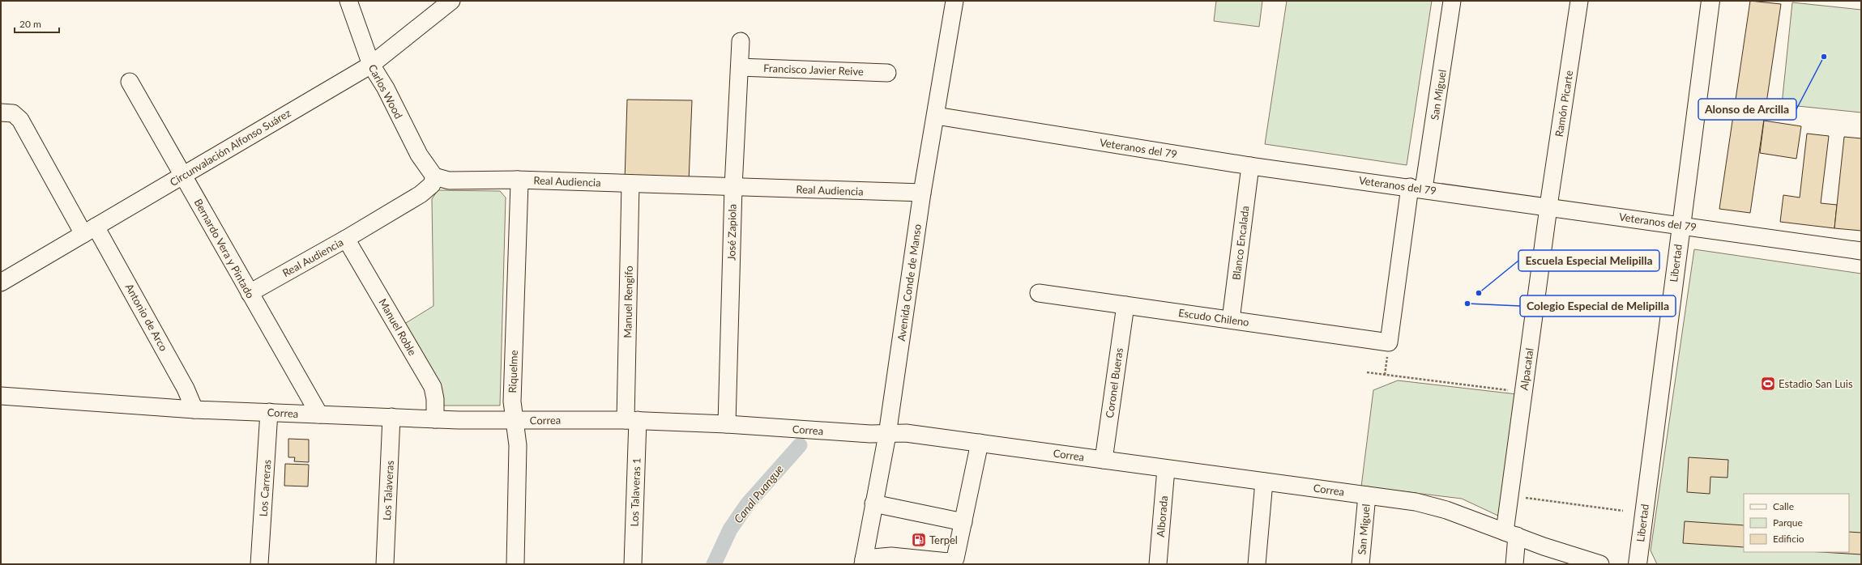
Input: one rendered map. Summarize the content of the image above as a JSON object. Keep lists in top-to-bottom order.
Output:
{
  "streets": {
    "main road": ["Libertad"],
    "street": [
      "Francisco Javier Reive",
      "Carlos Wood",
      "San Miguel",
      "Ramón Picarte",
      "Circunvalación Alfonso Suárez",
      "Veteranos del 79",
      "Real Audiencia",
      "José Zapiola",
      "Blanco Encalada",
      "Bernardo Vera y Pintado",
      "Avenida Conde de Manso",
      "Manuel Rengifo",
      "Antonio de Arco",
      "Escudo Chileno",
      "Manuel Roble",
      "Alpacatal",
      "Riquelme",
      "Coronel Bueras",
      "Correa",
      "Los Carreras",
      "Los Talaveras",
      "Los Talaveras 1",
      "Alborada"
    ]
  },
  "crossings": [
    ["Francisco Javier Reive", "José Zapiola"],
    ["Carlos Wood", "Circunvalación Alfonso Suárez"],
    ["Carlos Wood", "Real Audiencia"],
    ["San Miguel", "Veteranos del 79"],
    ["San Miguel", "Escudo Chileno"],
    ["San Miguel", "Correa"],
    ["Ramón Picarte", "Veteranos del 79"],
    ["Ramón Picarte", "Alpacatal"],
    ["Circunvalación Alfonso Suárez", "Bernardo Vera y Pintado"],
    ["Circunvalación Alfonso Suárez", "Antonio de Arco"],
    ["Veteranos del 79", "Blanco Encalada"],
    ["Veteranos del 79", "Libertad"],
    ["Veteranos del 79", "Avenida Conde de Manso"],
    ["Veteranos del 79", "Alpacatal"],
    ["Real Audiencia", "José Zapiola"],
    ["Real Audiencia", "Bernardo Vera y Pintado"],
    ["Real Audiencia", "Avenida Conde de Manso"],
    ["Real Audiencia", "Manuel Rengifo"],
    ["Real Audiencia", "Manuel Roble"],
    ["Real Audiencia", "Riquelme"],
    ["José Zapiola", "Correa"],
    ["Blanco Encalada", "Escudo Chileno"],
    ["Bernardo Vera y Pintado", "Correa"],
    ["Avenida Conde de Manso", "Correa"],
    ["Manuel Rengifo", "Correa"],
    ["Manuel Rengifo", "Los Talaveras 1"],
    ["Antonio de Arco", "Correa"],
    ["Escudo Chileno", "Coronel Bueras"],
    ["Manuel Roble", "Correa"],
    ["Alpacatal", "Correa"],
    ["Riquelme", "Correa"],
    ["Coronel Bueras", "Correa"],
    ["Correa", "Los Carreras"],
    ["Correa", "Los Talaveras"],
    ["Correa", "Los Talaveras 1"],
    ["Correa", "Alborada"]
  ],
  "water": ["Canal Puangue"],
  "places": {
    "other": ["Alonso de Arcilla", "Escuela Especial Melipilla", "Colegio Especial de Melipilla"],
    "sports": ["Estadio San Luis"],
    "fuel station": ["Terpel"]
  },
  "legend": ["Calle", "Parque", "Edificio"],
  "scale_bar": "20 m"
}
